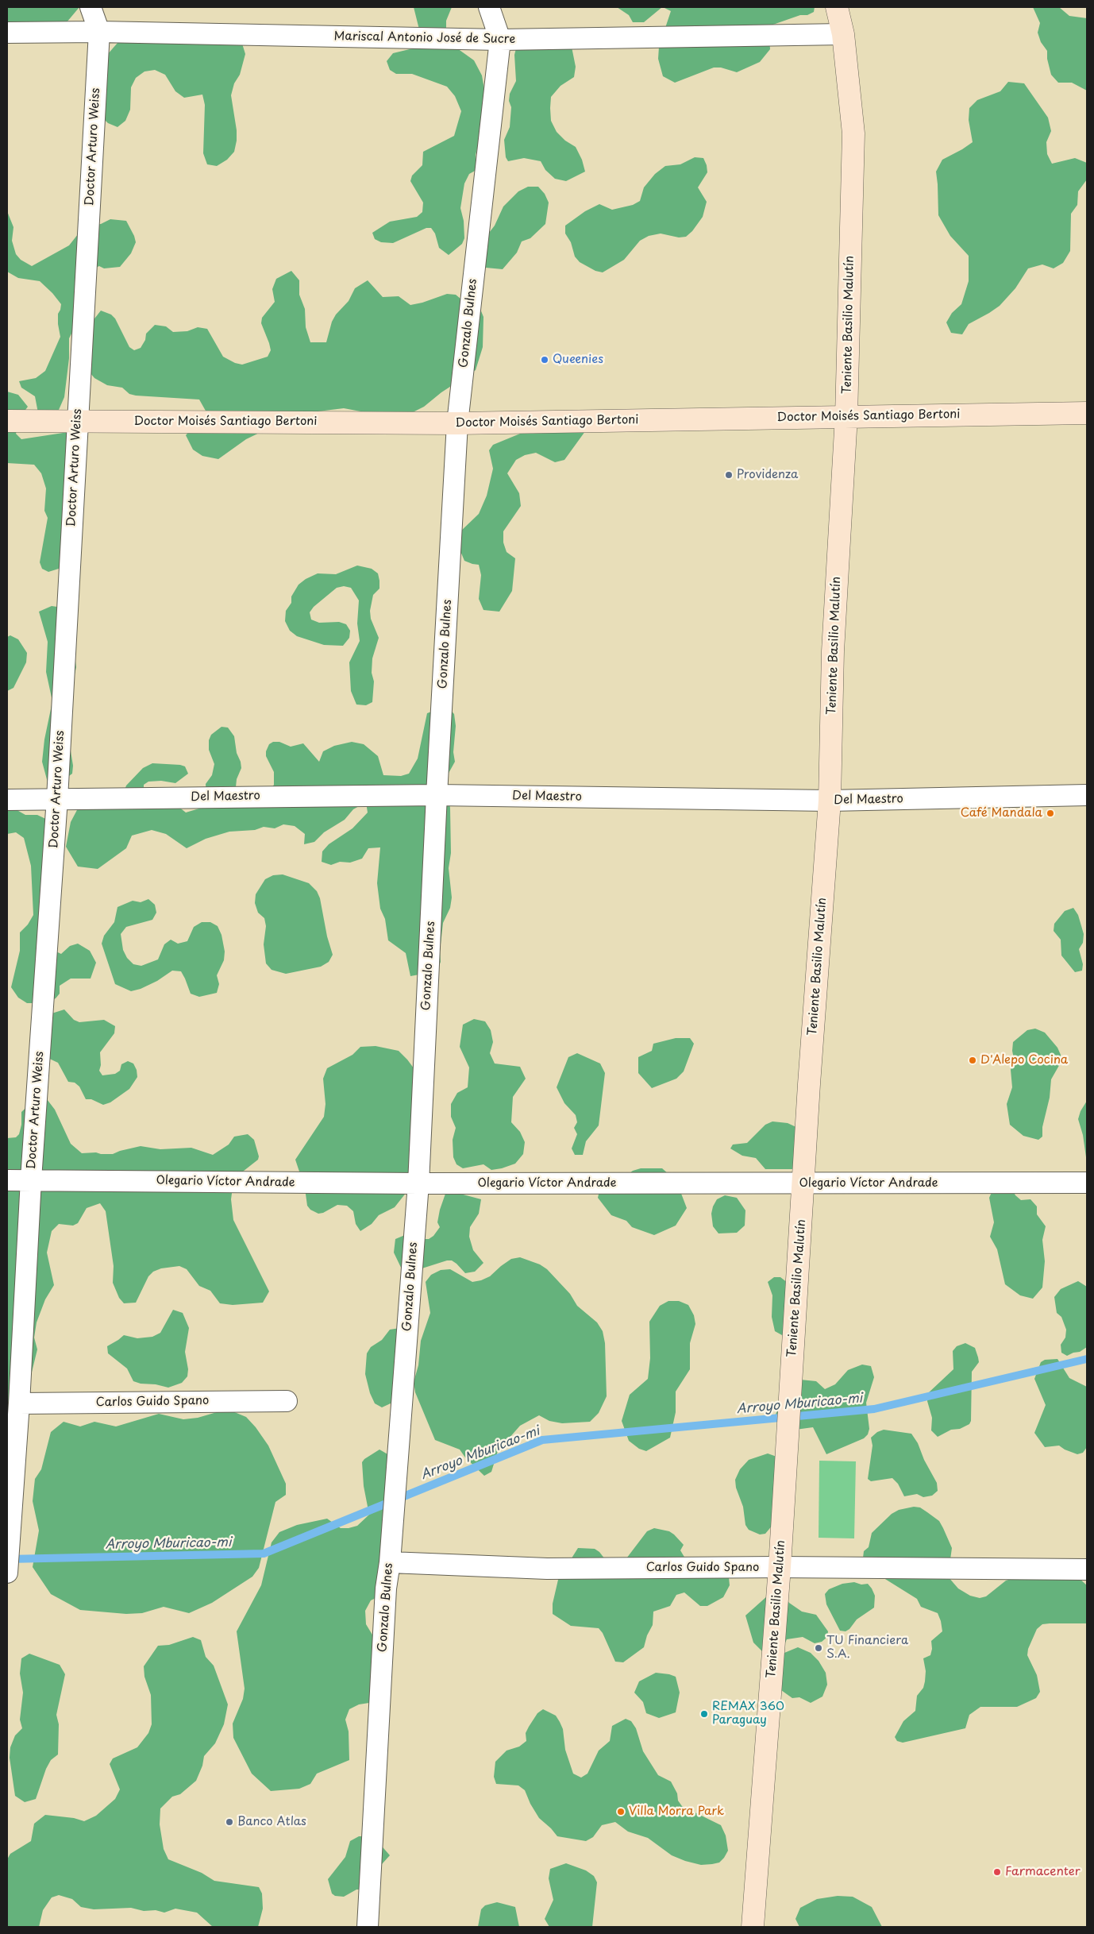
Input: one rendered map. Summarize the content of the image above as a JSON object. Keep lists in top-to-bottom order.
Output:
{
  "streets": {
    "street": [
      "Mariscal Antonio José de Sucre",
      "Doctor Arturo Weiss",
      "Gonzalo Bulnes",
      "Teniente Basilio Malutín",
      "Doctor Moisés Santiago Bertoni",
      "Del Maestro",
      "Olegario Víctor Andrade",
      "Carlos Guido Spano"
    ]
  },
  "crossings": [
    ["Mariscal Antonio José de Sucre", "Doctor Arturo Weiss"],
    ["Mariscal Antonio José de Sucre", "Gonzalo Bulnes"],
    ["Mariscal Antonio José de Sucre", "Teniente Basilio Malutín"],
    ["Doctor Arturo Weiss", "Doctor Moisés Santiago Bertoni"],
    ["Doctor Arturo Weiss", "Del Maestro"],
    ["Doctor Arturo Weiss", "Olegario Víctor Andrade"],
    ["Doctor Arturo Weiss", "Carlos Guido Spano"],
    ["Gonzalo Bulnes", "Doctor Moisés Santiago Bertoni"],
    ["Gonzalo Bulnes", "Del Maestro"],
    ["Gonzalo Bulnes", "Olegario Víctor Andrade"],
    ["Gonzalo Bulnes", "Carlos Guido Spano"],
    ["Teniente Basilio Malutín", "Doctor Moisés Santiago Bertoni"],
    ["Teniente Basilio Malutín", "Del Maestro"],
    ["Teniente Basilio Malutín", "Olegario Víctor Andrade"],
    ["Teniente Basilio Malutín", "Carlos Guido Spano"]
  ],
  "water": ["Arroyo Mburicao-mi"],
  "places": [
    "Queenies",
    "Providenza",
    "Café Mandala",
    "D'Alepo Cocina",
    "TU Financiera S.A.",
    "REMAX 360 Paraguay",
    "Villa Morra Park",
    "Banco Atlas",
    "Farmacenter"
  ]
}
